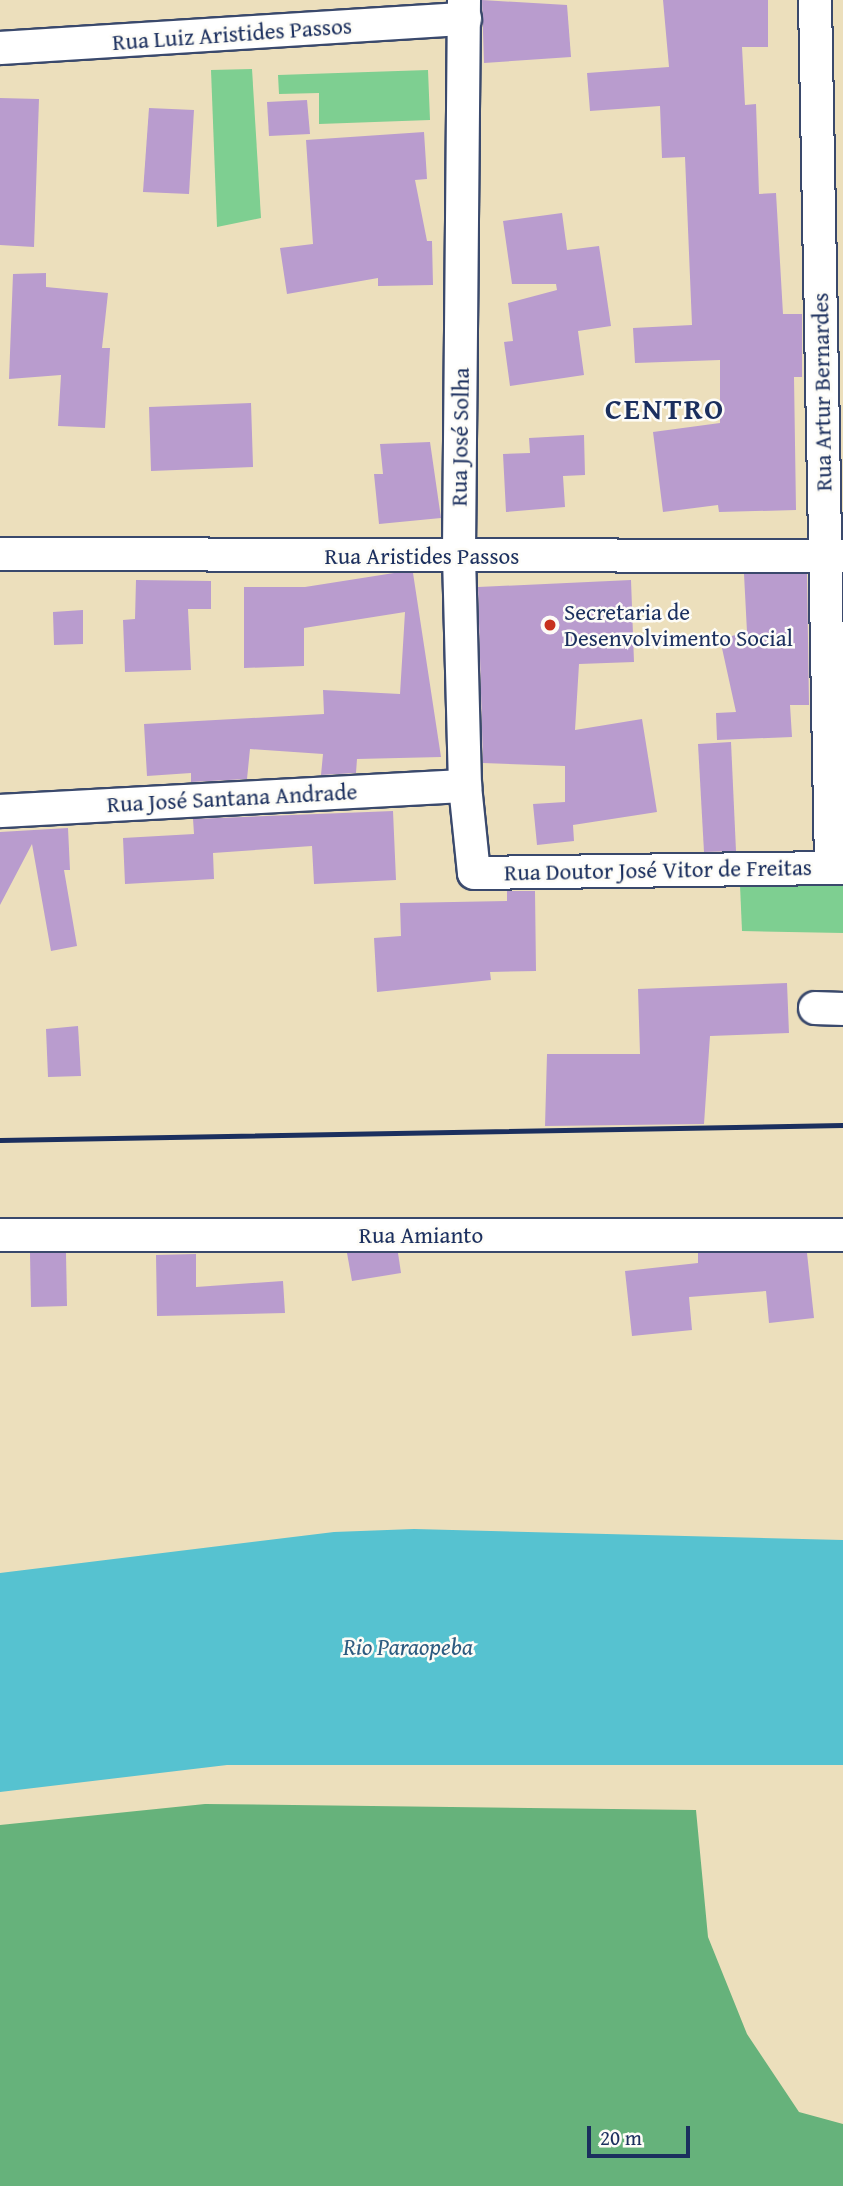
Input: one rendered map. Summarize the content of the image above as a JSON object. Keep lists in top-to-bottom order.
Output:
{
  "streets": {
    "street": [
      "Rua Luiz Aristides Passos",
      "Rua Artur Bernardes",
      "Rua José Solha",
      "Rua Aristides Passos",
      "Rua José Santana Andrade",
      "Rua Doutor José Vitor de Freitas",
      "Rua Amianto"
    ]
  },
  "crossings": [
    ["Rua Luiz Aristides Passos", "Rua José Solha"],
    ["Rua Artur Bernardes", "Rua Aristides Passos"],
    ["Rua Artur Bernardes", "Rua Doutor José Vitor de Freitas"],
    ["Rua José Solha", "Rua Aristides Passos"],
    ["Rua José Solha", "Rua José Santana Andrade"],
    ["Rua José Solha", "Rua Doutor José Vitor de Freitas"]
  ],
  "districts": ["CENTRO"],
  "water": ["Rio Paraopeba"],
  "places": ["Secretaria de Desenvolvimento Social"],
  "scale_bar": "20 m"
}
